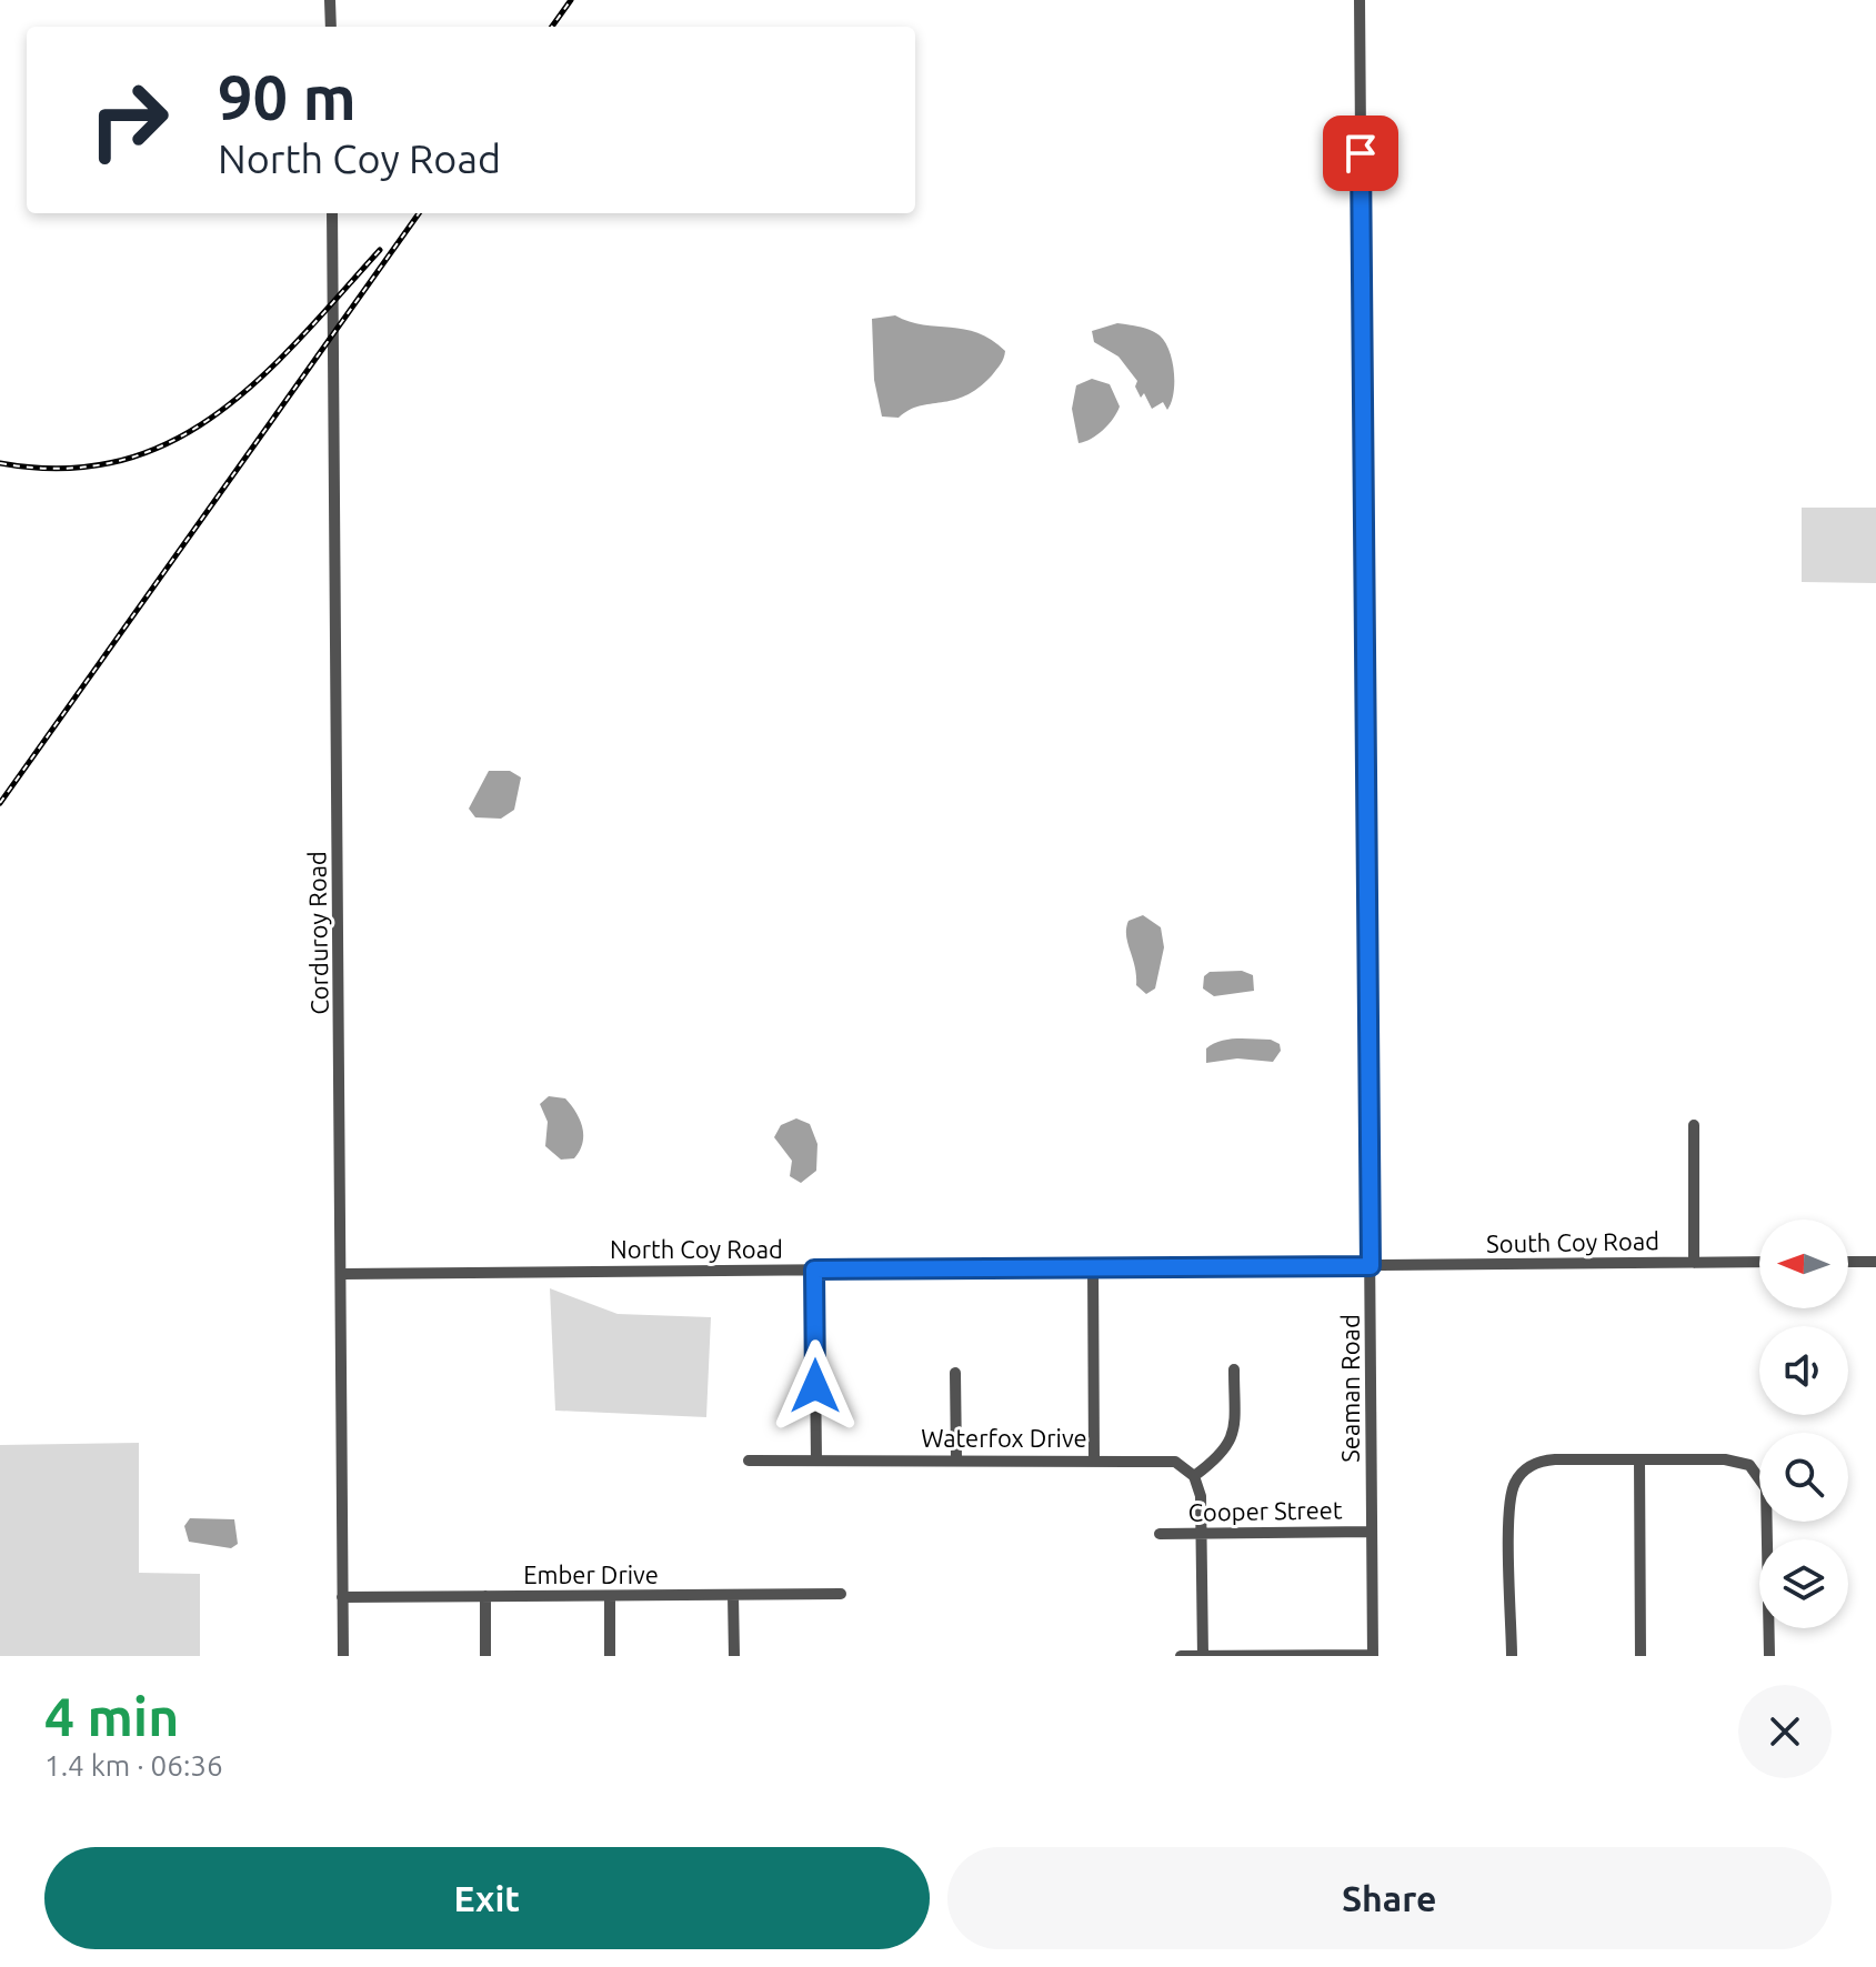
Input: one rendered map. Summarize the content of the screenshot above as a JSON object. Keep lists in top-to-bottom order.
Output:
{
  "streets": {
    "street": [
      "Corduroy Road",
      "South Coy Road",
      "North Coy Road",
      "Seaman Road",
      "Waterfox Drive",
      "Cooper Street",
      "Ember Drive"
    ]
  },
  "crossings": [
    ["Corduroy Road", "North Coy Road"],
    ["Corduroy Road", "Ember Drive"],
    ["South Coy Road", "North Coy Road"],
    ["South Coy Road", "Seaman Road"],
    ["North Coy Road", "Seaman Road"],
    ["Seaman Road", "Cooper Street"]
  ],
  "north": "left",
  "page": {
    "turn": ["90 m", "North Coy Road"],
    "heading": ["4 min", "1.4 km · 06:36"],
    "buttons": ["Exit", "Share"]
  }
}
